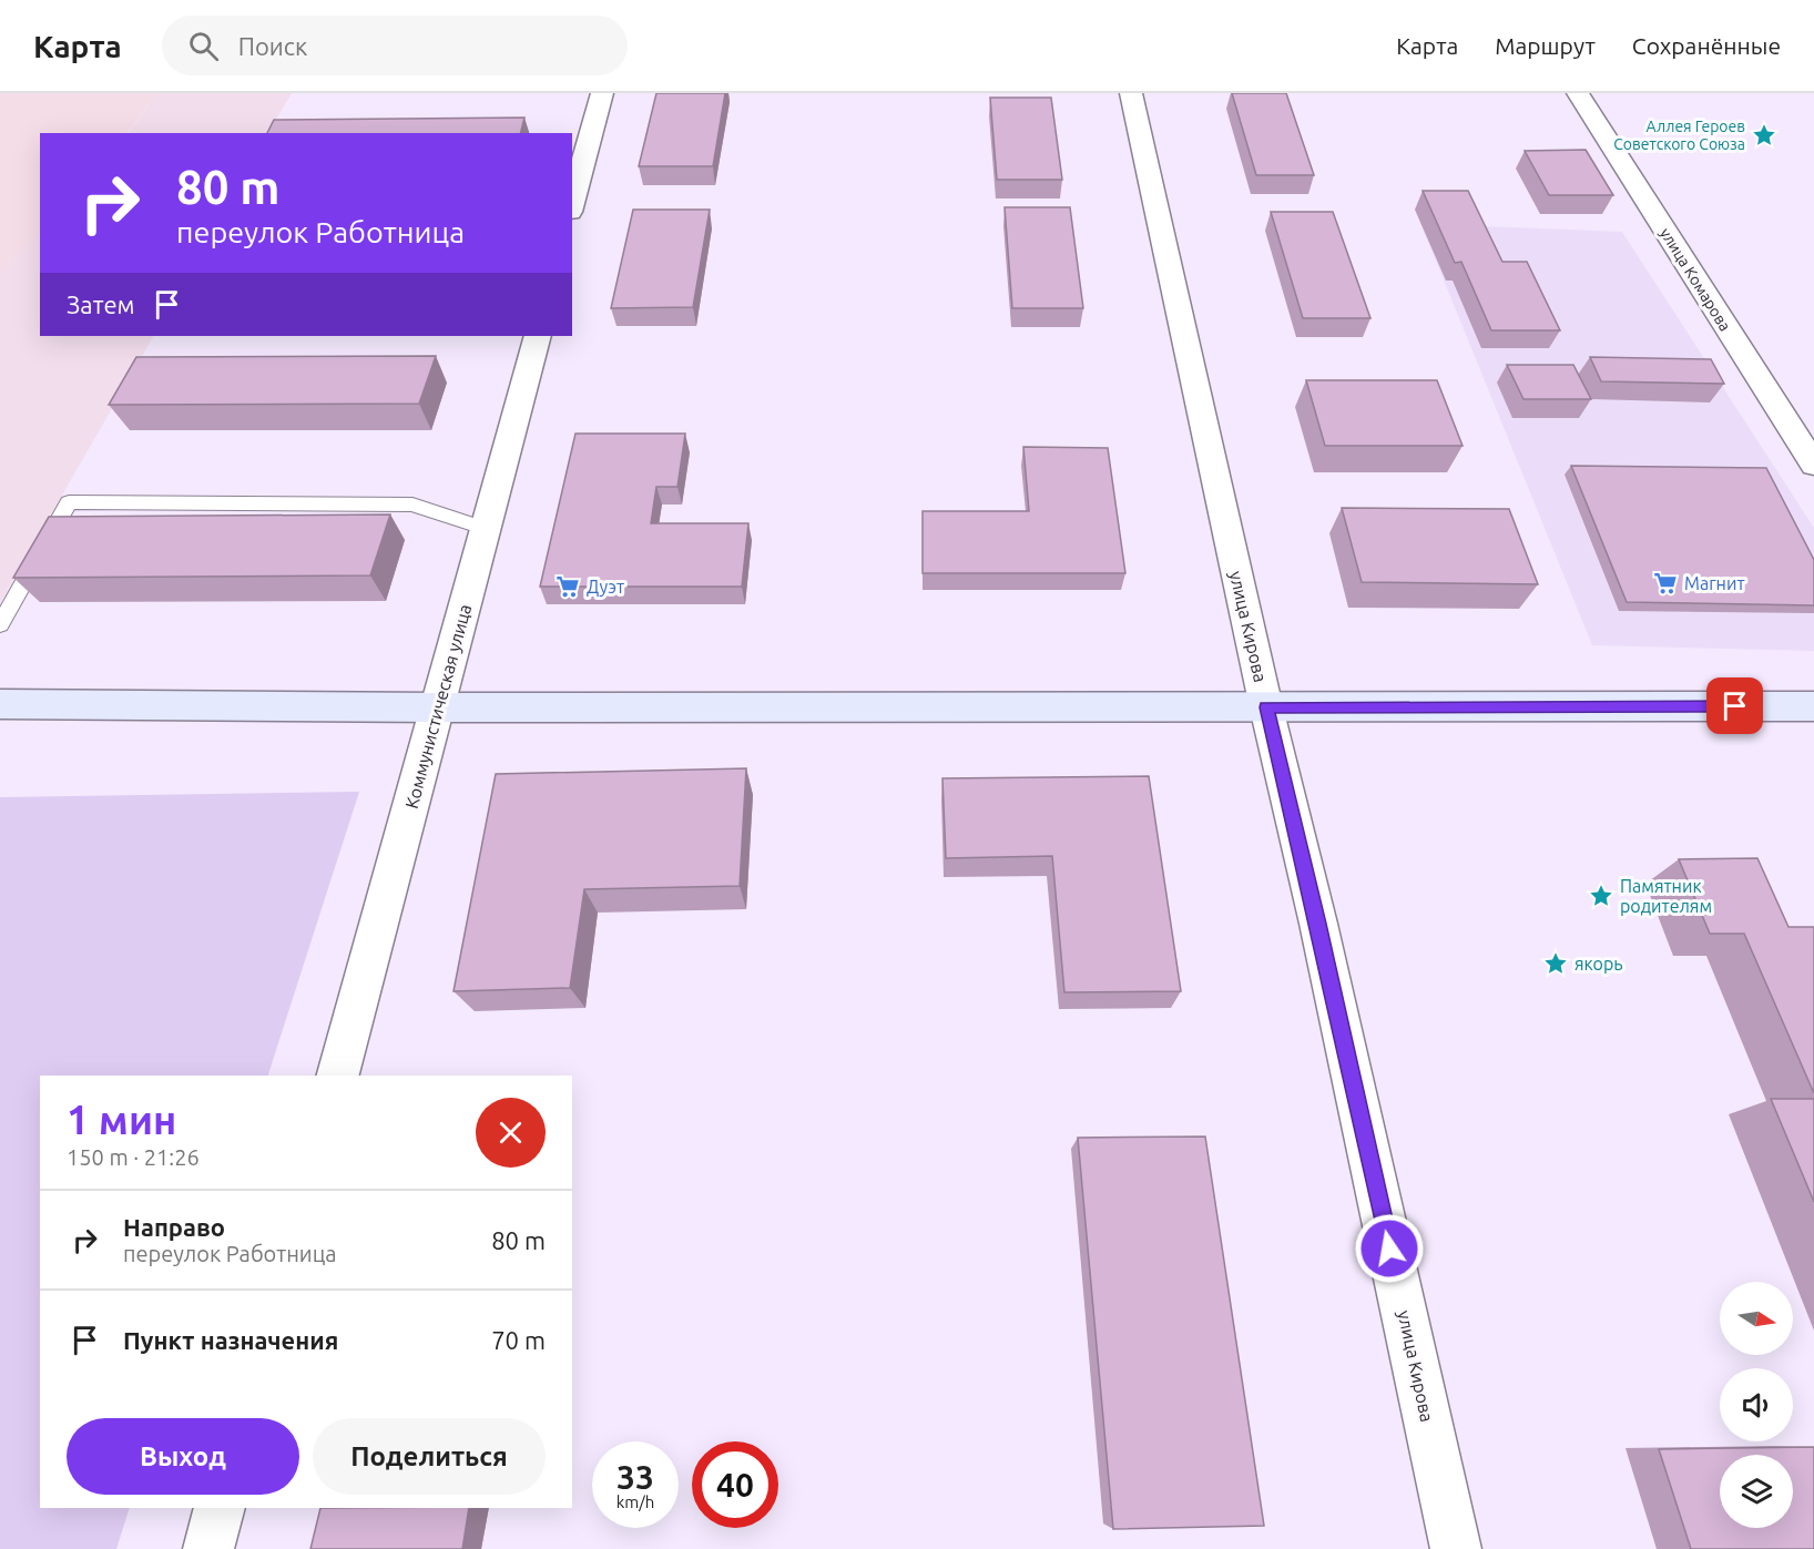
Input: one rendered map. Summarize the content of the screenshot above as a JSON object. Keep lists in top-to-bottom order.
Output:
{
  "streets": {
    "street": ["улица Комарова", "улица Кирова", "Коммунистическая улица"]
  },
  "places": {
    "place": ["Аллея Героев Советского Союза", "Памятник родителям", "якорь"],
    "supermarket": ["Магнит", "Дуэт"]
  },
  "north": "right",
  "page": {
    "header": "Карта",
    "search": "Поиск",
    "nav": ["Карта", "Маршрут", "Сохранённые"],
    "turn": ["80 m", "переулок Работница"],
    "then": "Затем",
    "heading": ["1 мин", "150 m · 21:26"],
    "list": [
      {
        "name": "Направо",
        "note": "переулок Работница",
        "value": "80 m"
      },
      {
        "name": "Пункт назначения",
        "value": "70 m"
      }
    ],
    "buttons": ["Выход", "Поделиться"],
    "speed": "33 km/h",
    "limit": "40"
  }
}
